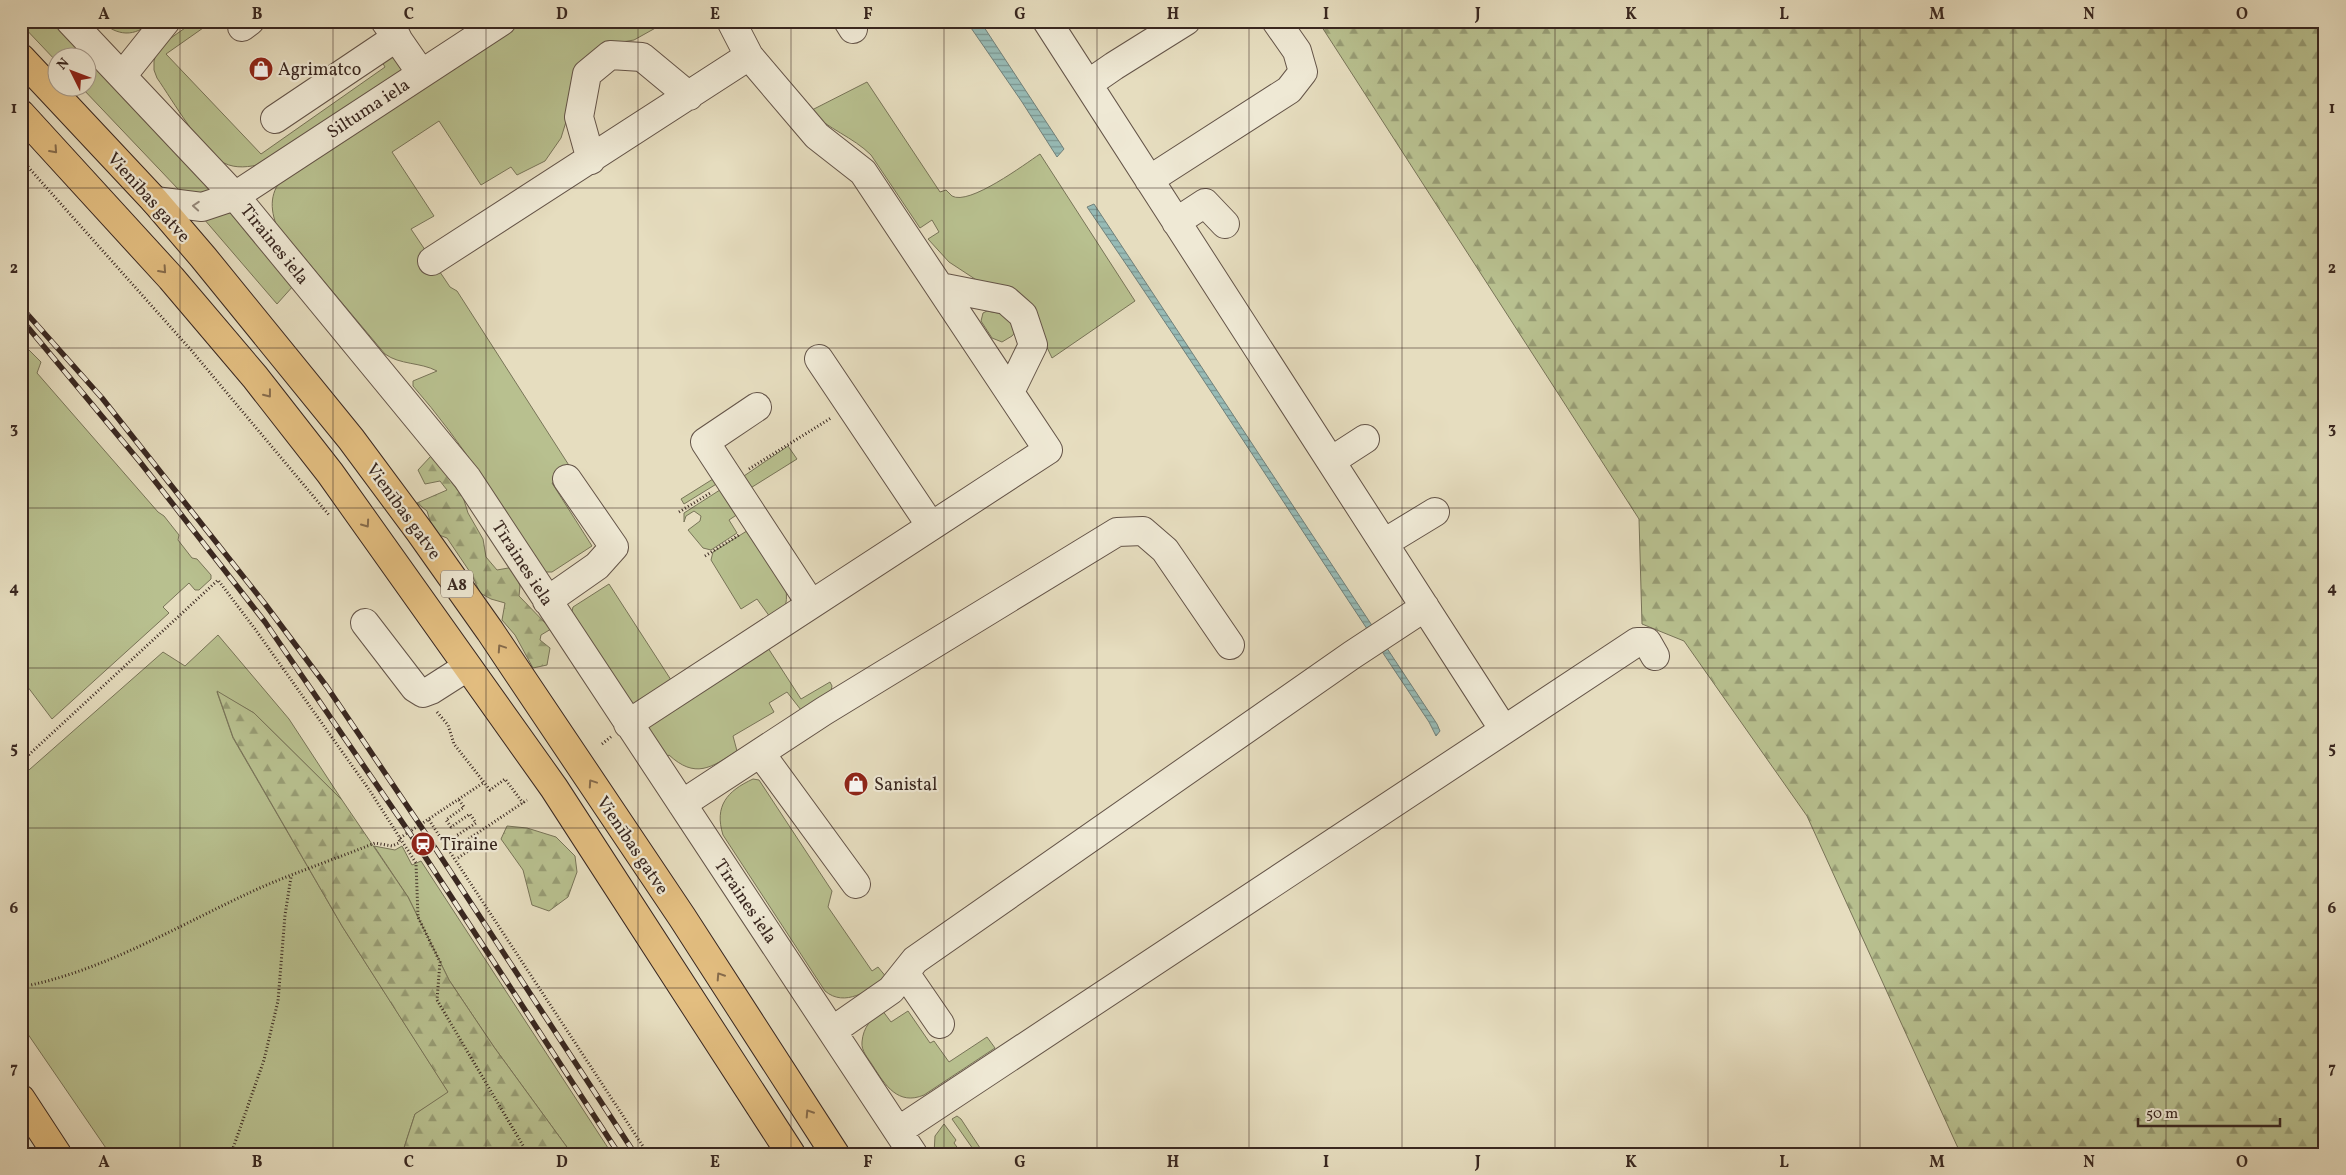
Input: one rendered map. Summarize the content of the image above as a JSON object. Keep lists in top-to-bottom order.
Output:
{
  "streets": {
    "main road": ["Vienības gatve", "A8"],
    "street": ["Siltuma iela", "Tīraines iela"]
  },
  "crossings": [
    ["Siltuma iela", "Vienības gatve"],
    ["Siltuma iela", "Tīraines iela"]
  ],
  "places": {
    "shop": ["Agrimatco", "Sanistal"],
    "station": ["Tīraine"]
  },
  "scale_bar": "50 m",
  "north": "top left",
  "grid": {
    "columns": [
      "A",
      "B",
      "C",
      "D",
      "E",
      "F",
      "G",
      "H",
      "I",
      "J",
      "K",
      "L",
      "M",
      "N",
      "O"
    ],
    "rows": [
      "1",
      "2",
      "3",
      "4",
      "5",
      "6",
      "7"
    ]
  }
}
